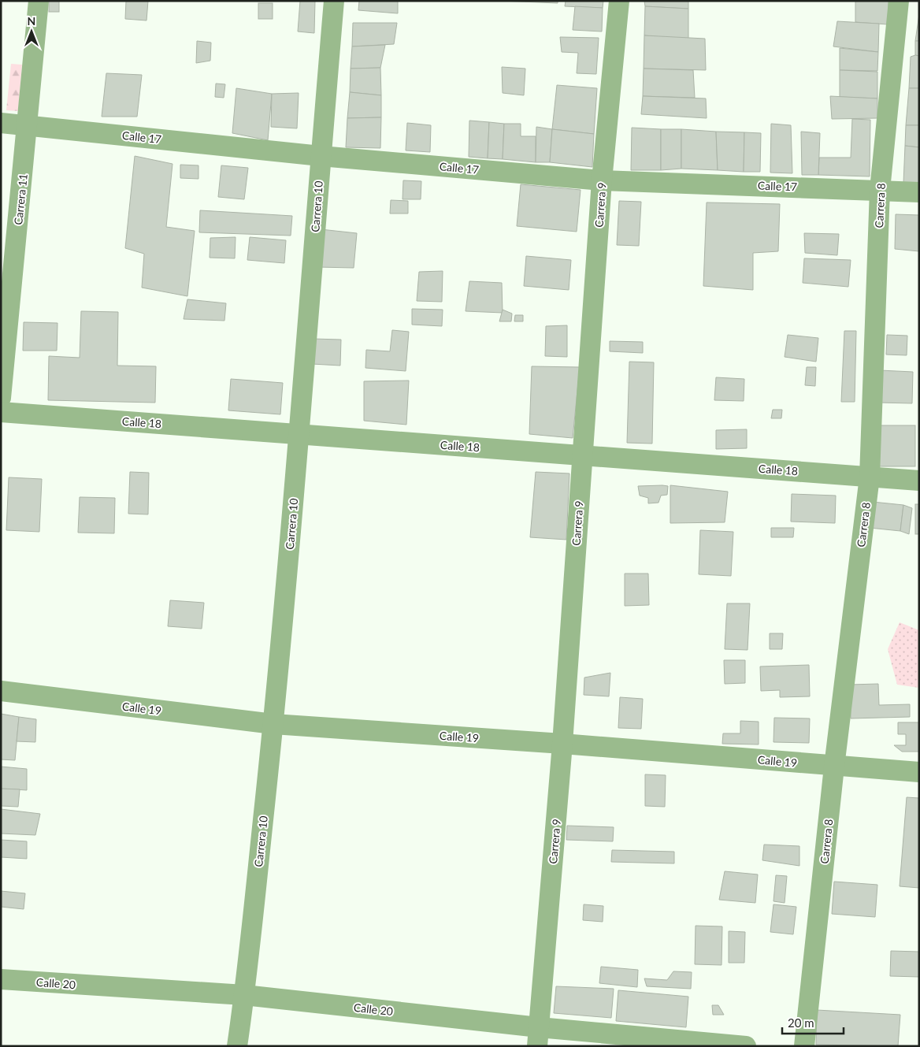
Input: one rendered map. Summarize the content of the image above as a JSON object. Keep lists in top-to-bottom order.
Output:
{
  "streets": {
    "street": [
      "Calle 17",
      "Carrera 11",
      "Carrera 9",
      "Carrera 8",
      "Carrera 10",
      "Calle 18",
      "Calle 19",
      "Calle 20"
    ]
  },
  "crossings": [
    ["Calle 17", "Carrera 11"],
    ["Calle 17", "Carrera 9"],
    ["Calle 17", "Carrera 8"],
    ["Calle 17", "Carrera 10"],
    ["Carrera 9", "Calle 18"],
    ["Carrera 9", "Calle 19"],
    ["Carrera 9", "Calle 20"],
    ["Carrera 8", "Calle 18"],
    ["Carrera 8", "Calle 19"],
    ["Carrera 10", "Calle 18"],
    ["Carrera 10", "Calle 19"],
    ["Carrera 10", "Calle 20"]
  ],
  "scale_bar": "20 m",
  "north": "top"
}
